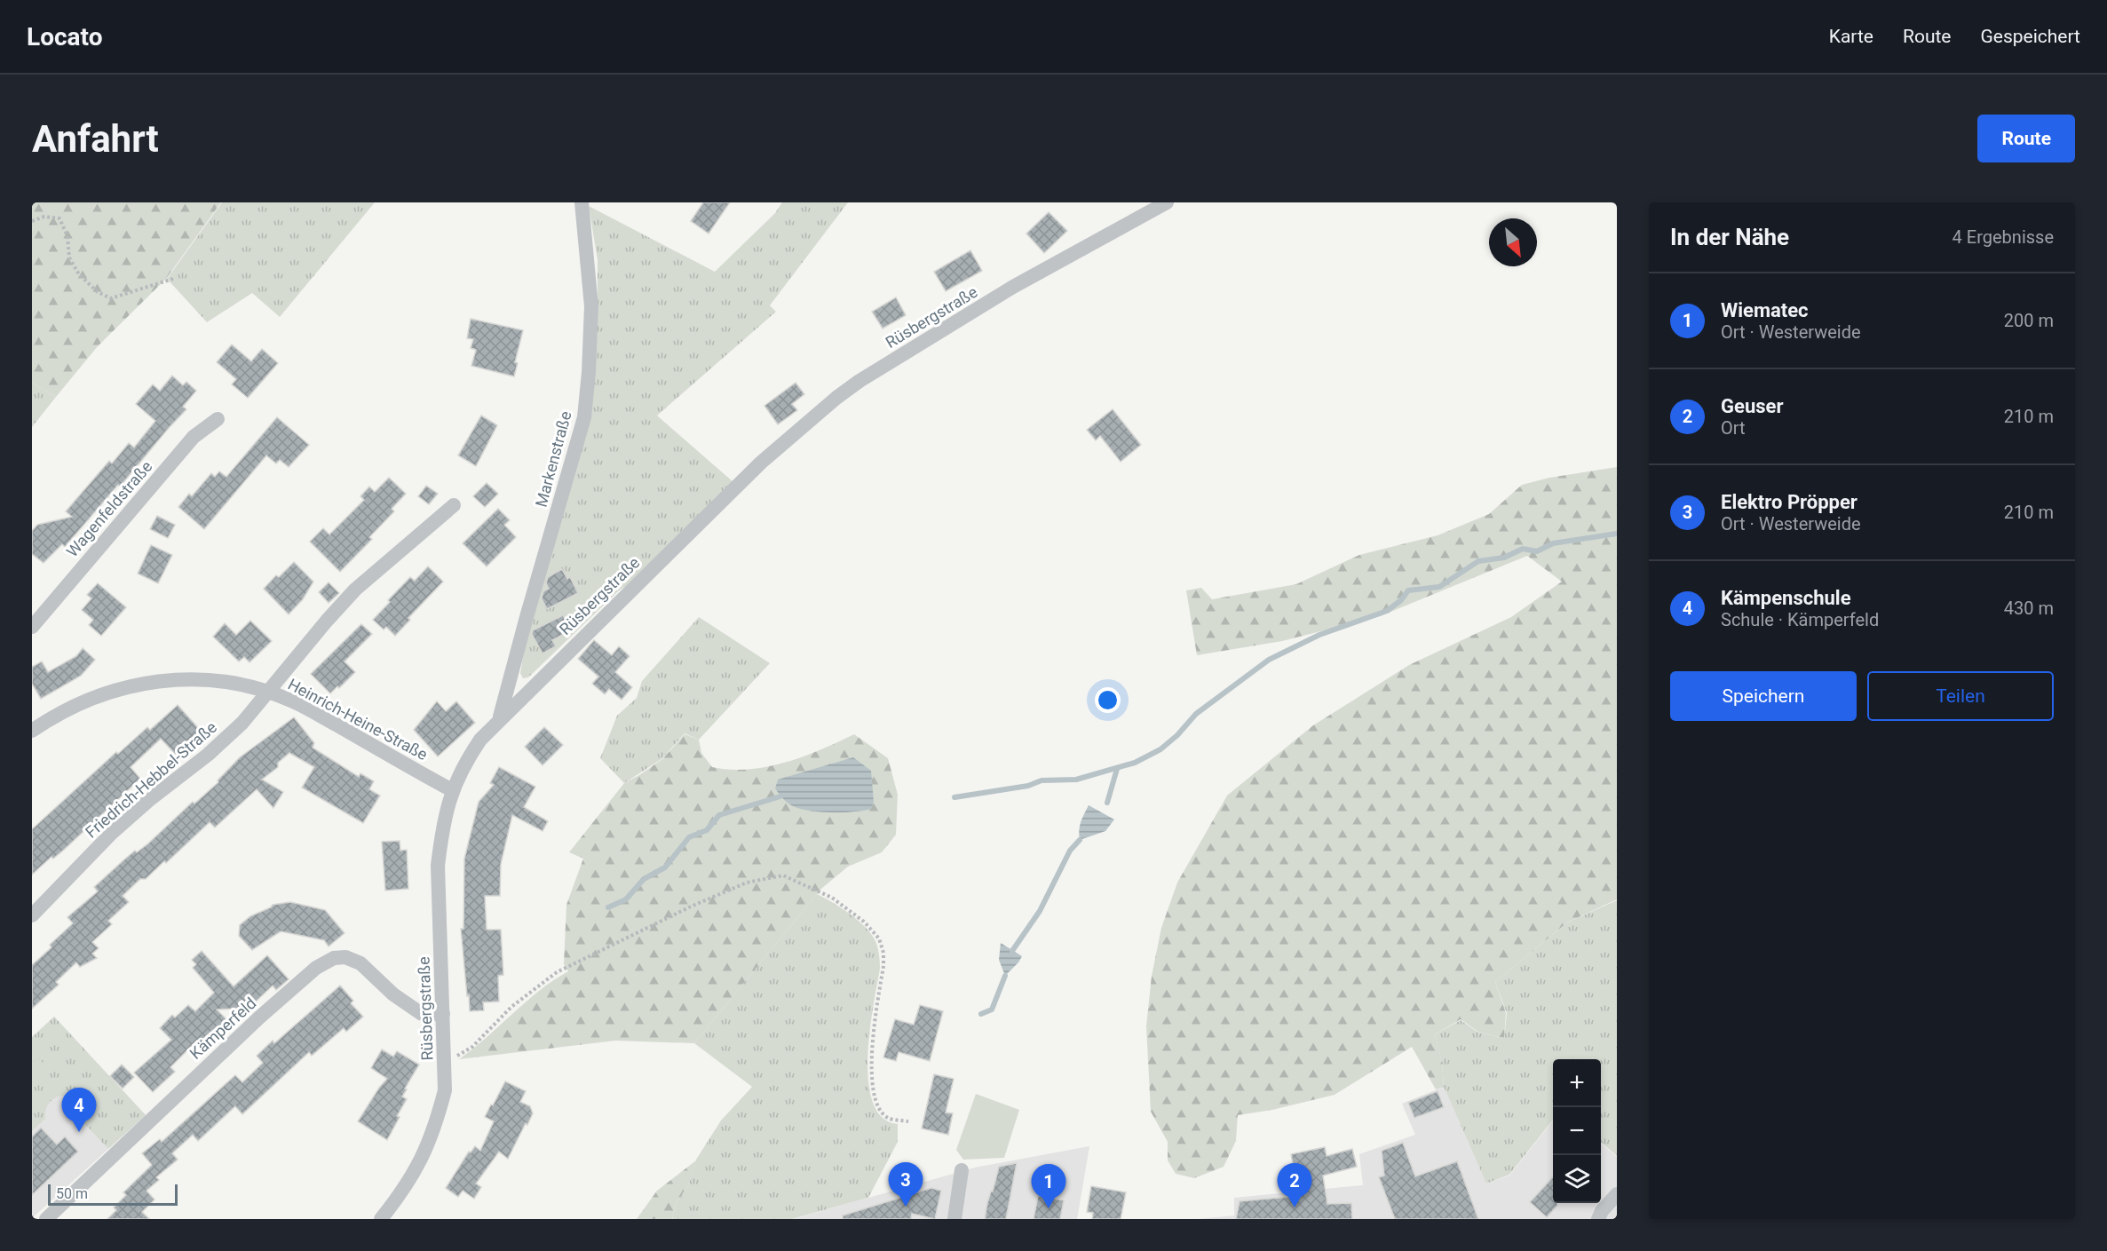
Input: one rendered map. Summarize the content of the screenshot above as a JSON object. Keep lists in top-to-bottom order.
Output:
{
  "streets": {
    "street": [
      "Rüsbergstraße",
      "Markenstraße",
      "Wagenfeldstraße",
      "Heinrich-Heine-Straße",
      "Friedrich-Hebbel-Straße",
      "Kämperfeld"
    ]
  },
  "crossings": [
    ["Rüsbergstraße", "Markenstraße"],
    ["Rüsbergstraße", "Heinrich-Heine-Straße"],
    ["Rüsbergstraße", "Kämperfeld"],
    ["Heinrich-Heine-Straße", "Friedrich-Hebbel-Straße"]
  ],
  "scale_bar": "50 m",
  "north": "bottom right",
  "page": {
    "header": "Locato",
    "nav": ["Karte", "Route", "Gespeichert"],
    "buttons": [
      "Route",
      ["Speichern", "Teilen"]
    ],
    "title": "Anfahrt",
    "heading": ["In der Nähe", "4 Ergebnisse"],
    "list": [
      {
        "mark": "1",
        "name": "Wiematec",
        "note": "Ort · Westerweide",
        "value": "200 m"
      },
      {
        "mark": "2",
        "name": "Geuser",
        "note": "Ort",
        "value": "210 m"
      },
      {
        "mark": "3",
        "name": "Elektro Pröpper",
        "note": "Ort · Westerweide",
        "value": "210 m"
      },
      {
        "mark": "4",
        "name": "Kämpenschule",
        "note": "Schule · Kämperfeld",
        "value": "430 m"
      }
    ],
    "map_buttons": ["+", "−"],
    "pins": [
      "4",
      "3",
      "2",
      "1"
    ],
    "scale": "50 m"
  }
}
